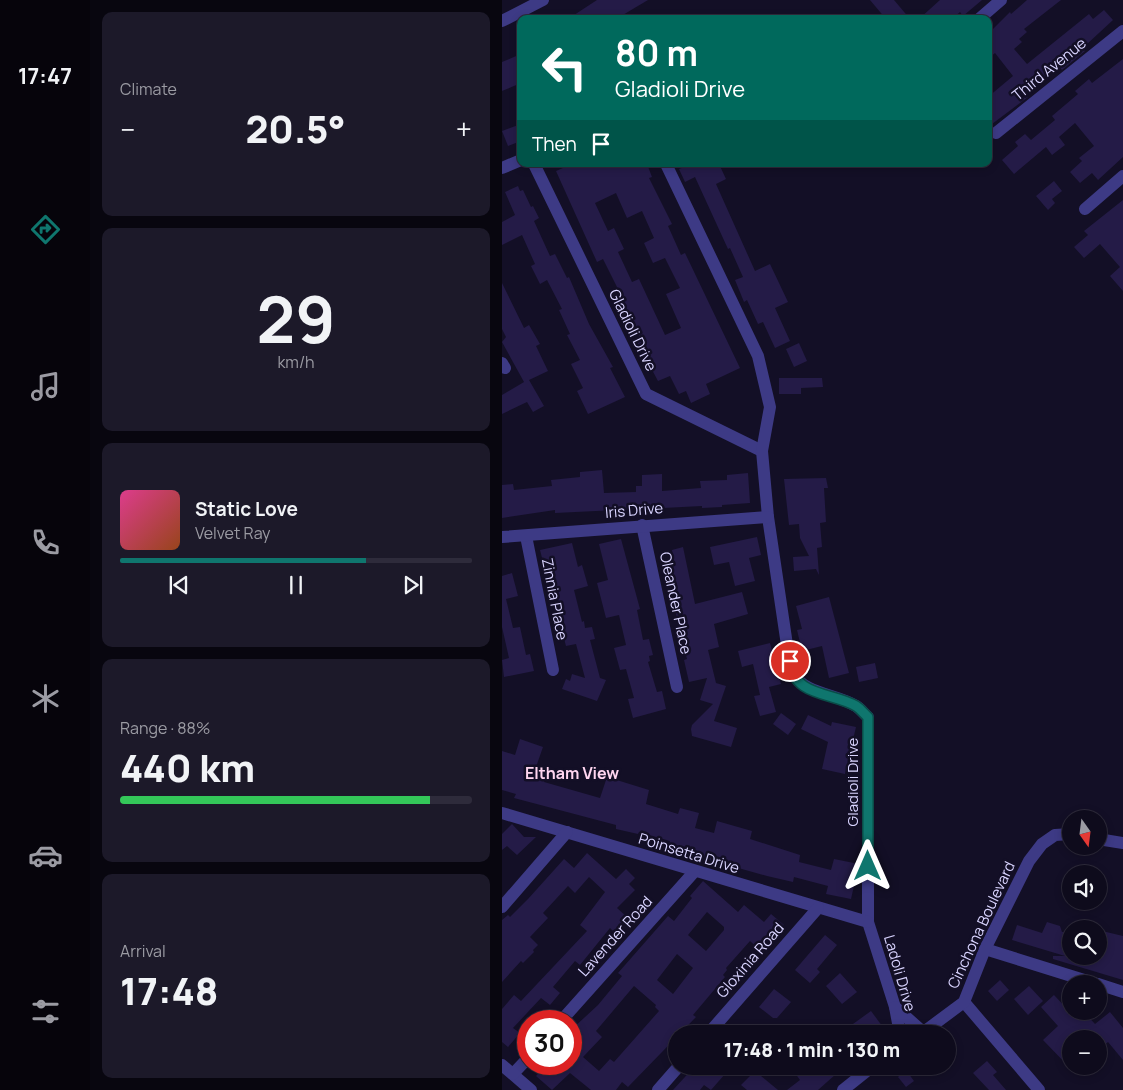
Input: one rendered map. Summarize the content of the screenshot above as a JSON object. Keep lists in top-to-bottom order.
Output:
{
  "streets": {
    "street": [
      "Third Avenue",
      "Gladioli Drive",
      "Iris Drive",
      "Zinnia Place",
      "Oleander Place",
      "Poinsetta Drive",
      "Cinchona Boulevard",
      "Lavender Road",
      "Gloxinia Road",
      "Ladoli Drive"
    ]
  },
  "crossings": [
    ["Gladioli Drive", "Iris Drive"],
    ["Gladioli Drive", "Poinsetta Drive"],
    ["Gladioli Drive", "Ladoli Drive"],
    ["Iris Drive", "Zinnia Place"],
    ["Iris Drive", "Oleander Place"],
    ["Poinsetta Drive", "Lavender Road"],
    ["Poinsetta Drive", "Gloxinia Road"],
    ["Poinsetta Drive", "Ladoli Drive"]
  ],
  "districts": ["Eltham View"],
  "north": "bottom",
  "page": {
    "tabs": "17:47",
    "tile": [
      "Climate",
      ["29", "km/h"],
      ["Range · 88%", "440 km"],
      ["Arrival", "17:48"]
    ],
    "turn": ["80 m", "Gladioli Drive"],
    "heat": ["−", "20.5°", "+"],
    "then": "Then",
    "song": ["Static Love", "Velvet Ray"],
    "map_buttons": ["+", "−"],
    "limit": "30",
    "trip": "17:48 · 1 min · 130 m"
  }
}
